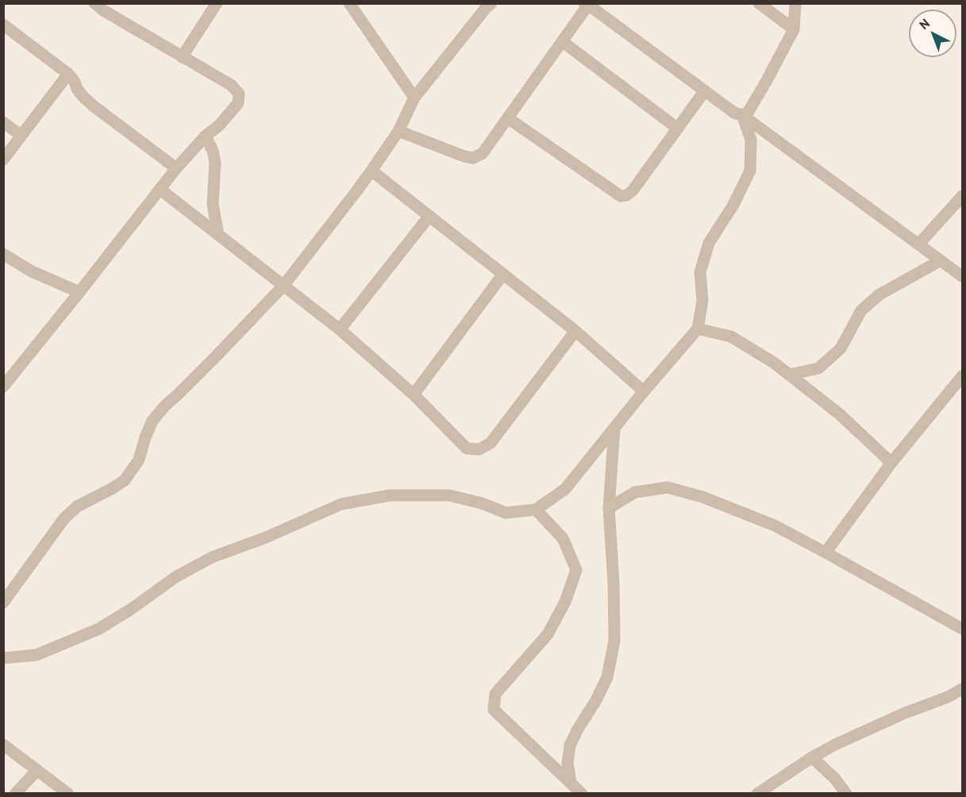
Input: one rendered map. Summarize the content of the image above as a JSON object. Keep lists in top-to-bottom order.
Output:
{
  "north": "top left"
}
